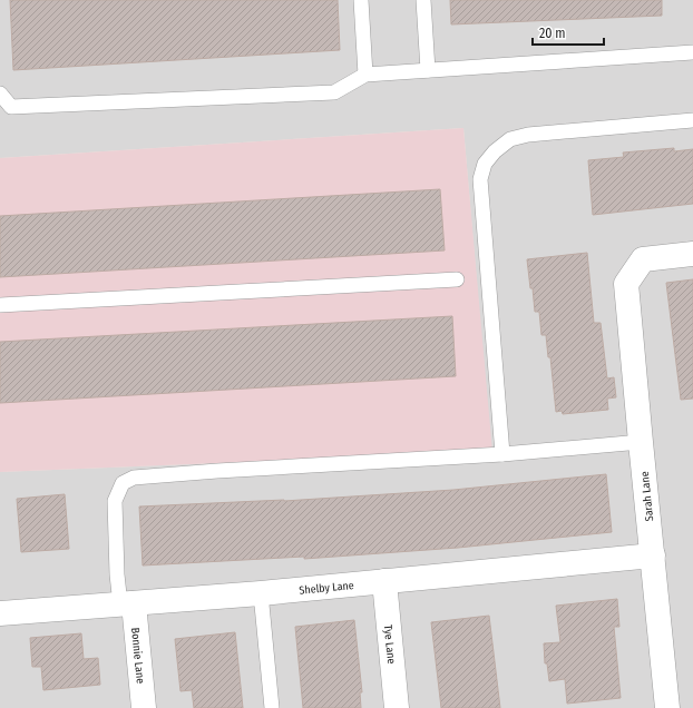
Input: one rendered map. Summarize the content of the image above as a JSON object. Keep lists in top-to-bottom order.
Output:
{
  "streets": {
    "street": [
      "Sarah Lane",
      "Shelby Lane",
      "Tye Lane",
      "Bonnie Lane"
    ]
  },
  "crossings": [
    ["Sarah Lane", "Shelby Lane"],
    ["Shelby Lane", "Tye Lane"],
    ["Shelby Lane", "Bonnie Lane"]
  ],
  "scale_bar": "20 m"
}
